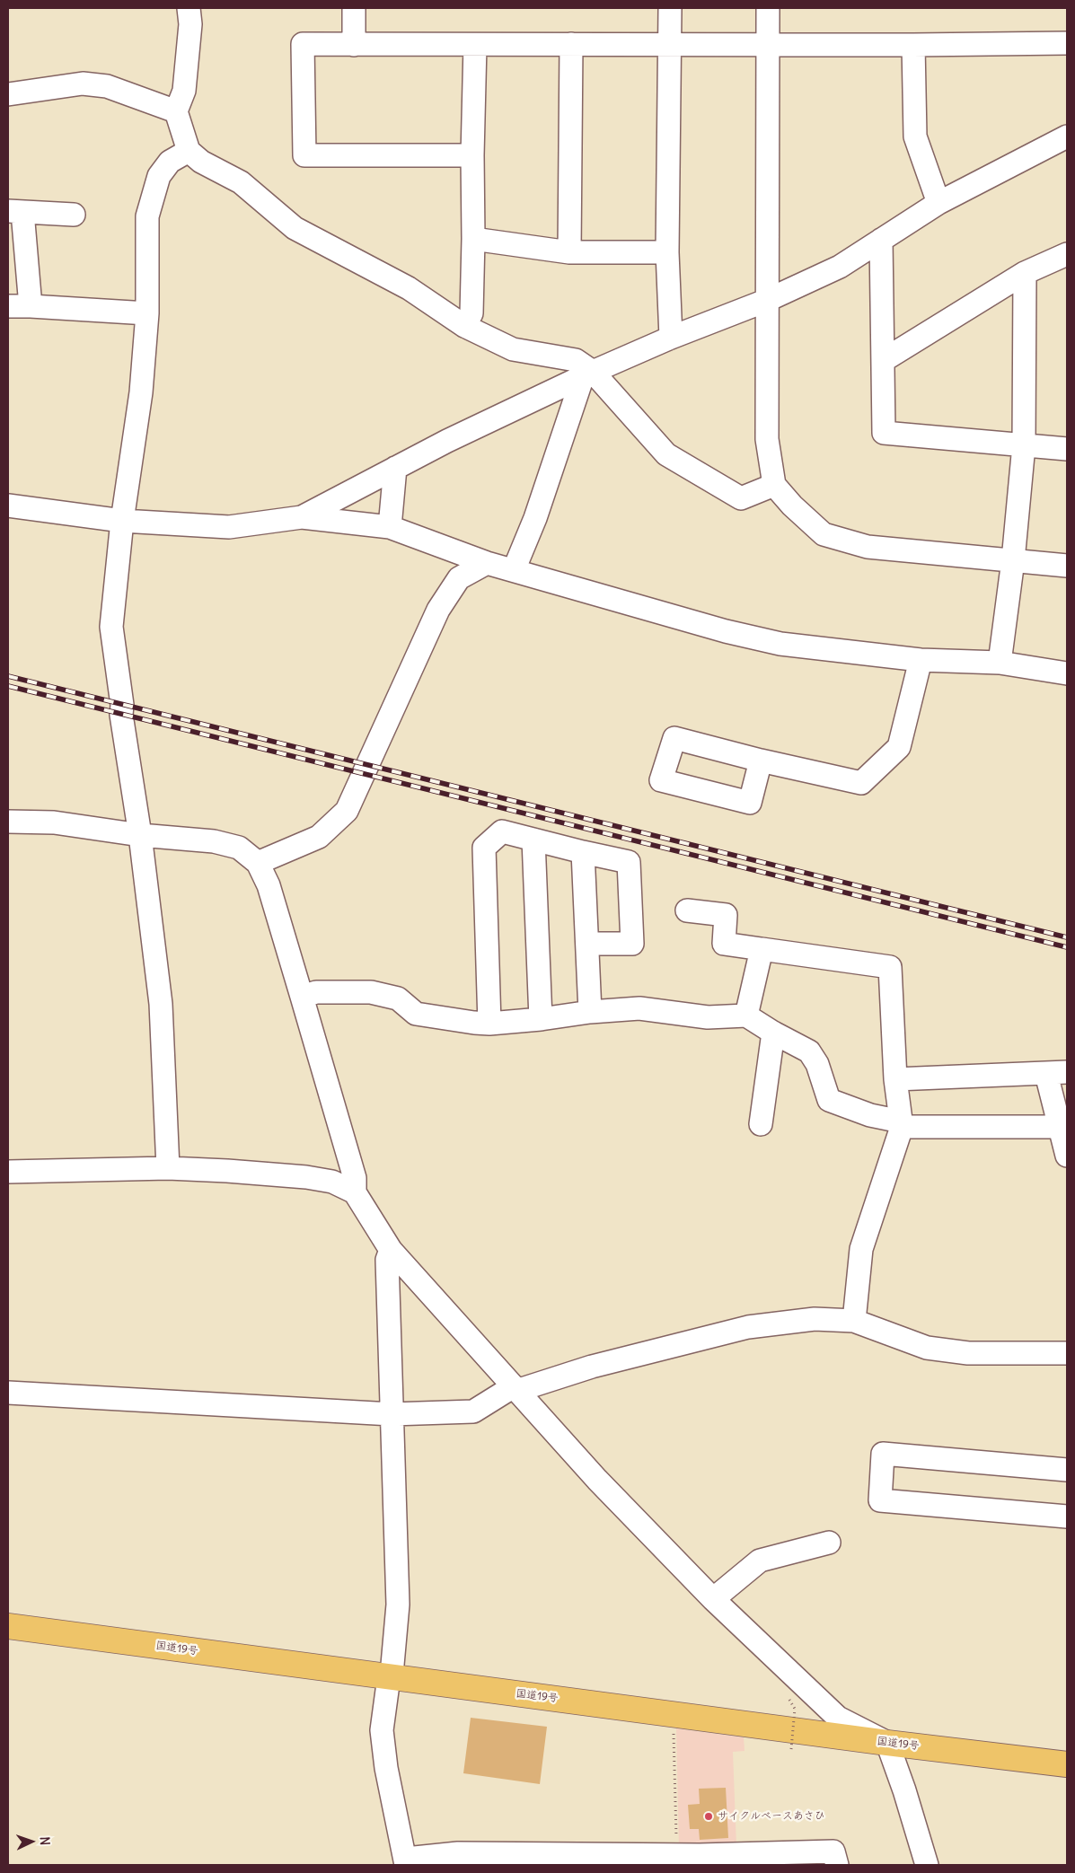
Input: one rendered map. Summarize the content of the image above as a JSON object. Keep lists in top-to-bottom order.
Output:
{
  "streets": {
    "highway": ["国道19号"]
  },
  "places": ["サイクルベースあさひ"],
  "north": "right"
}
